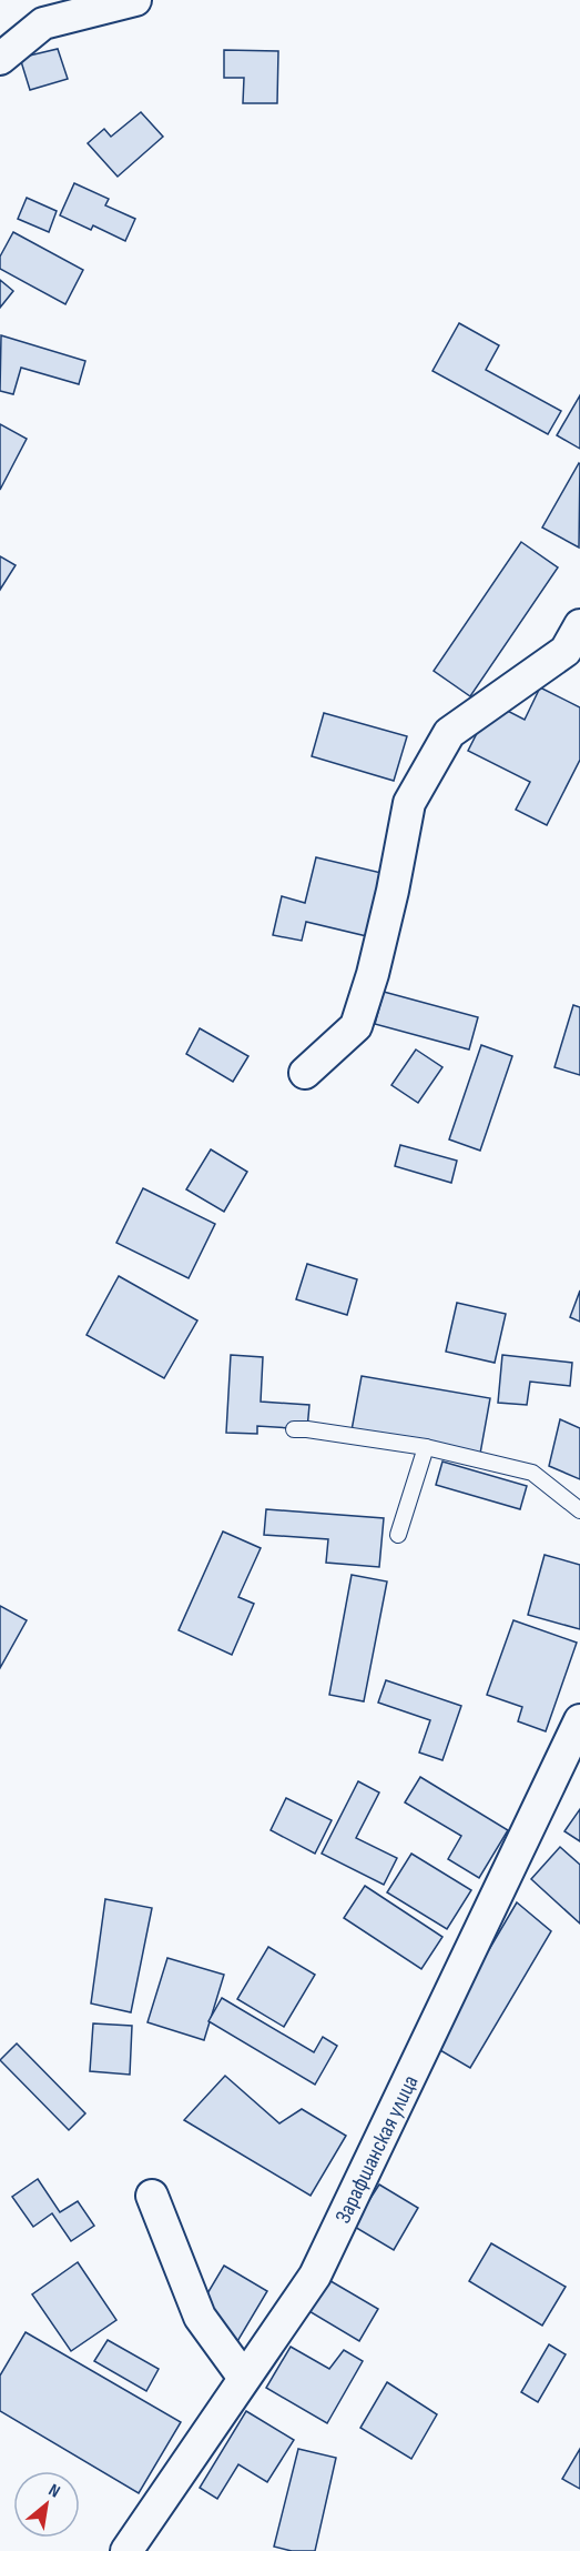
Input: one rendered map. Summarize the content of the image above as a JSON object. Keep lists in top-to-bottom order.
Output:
{
  "streets": {
    "street": ["Зарафшанская улица"]
  },
  "north": "top right"
}
